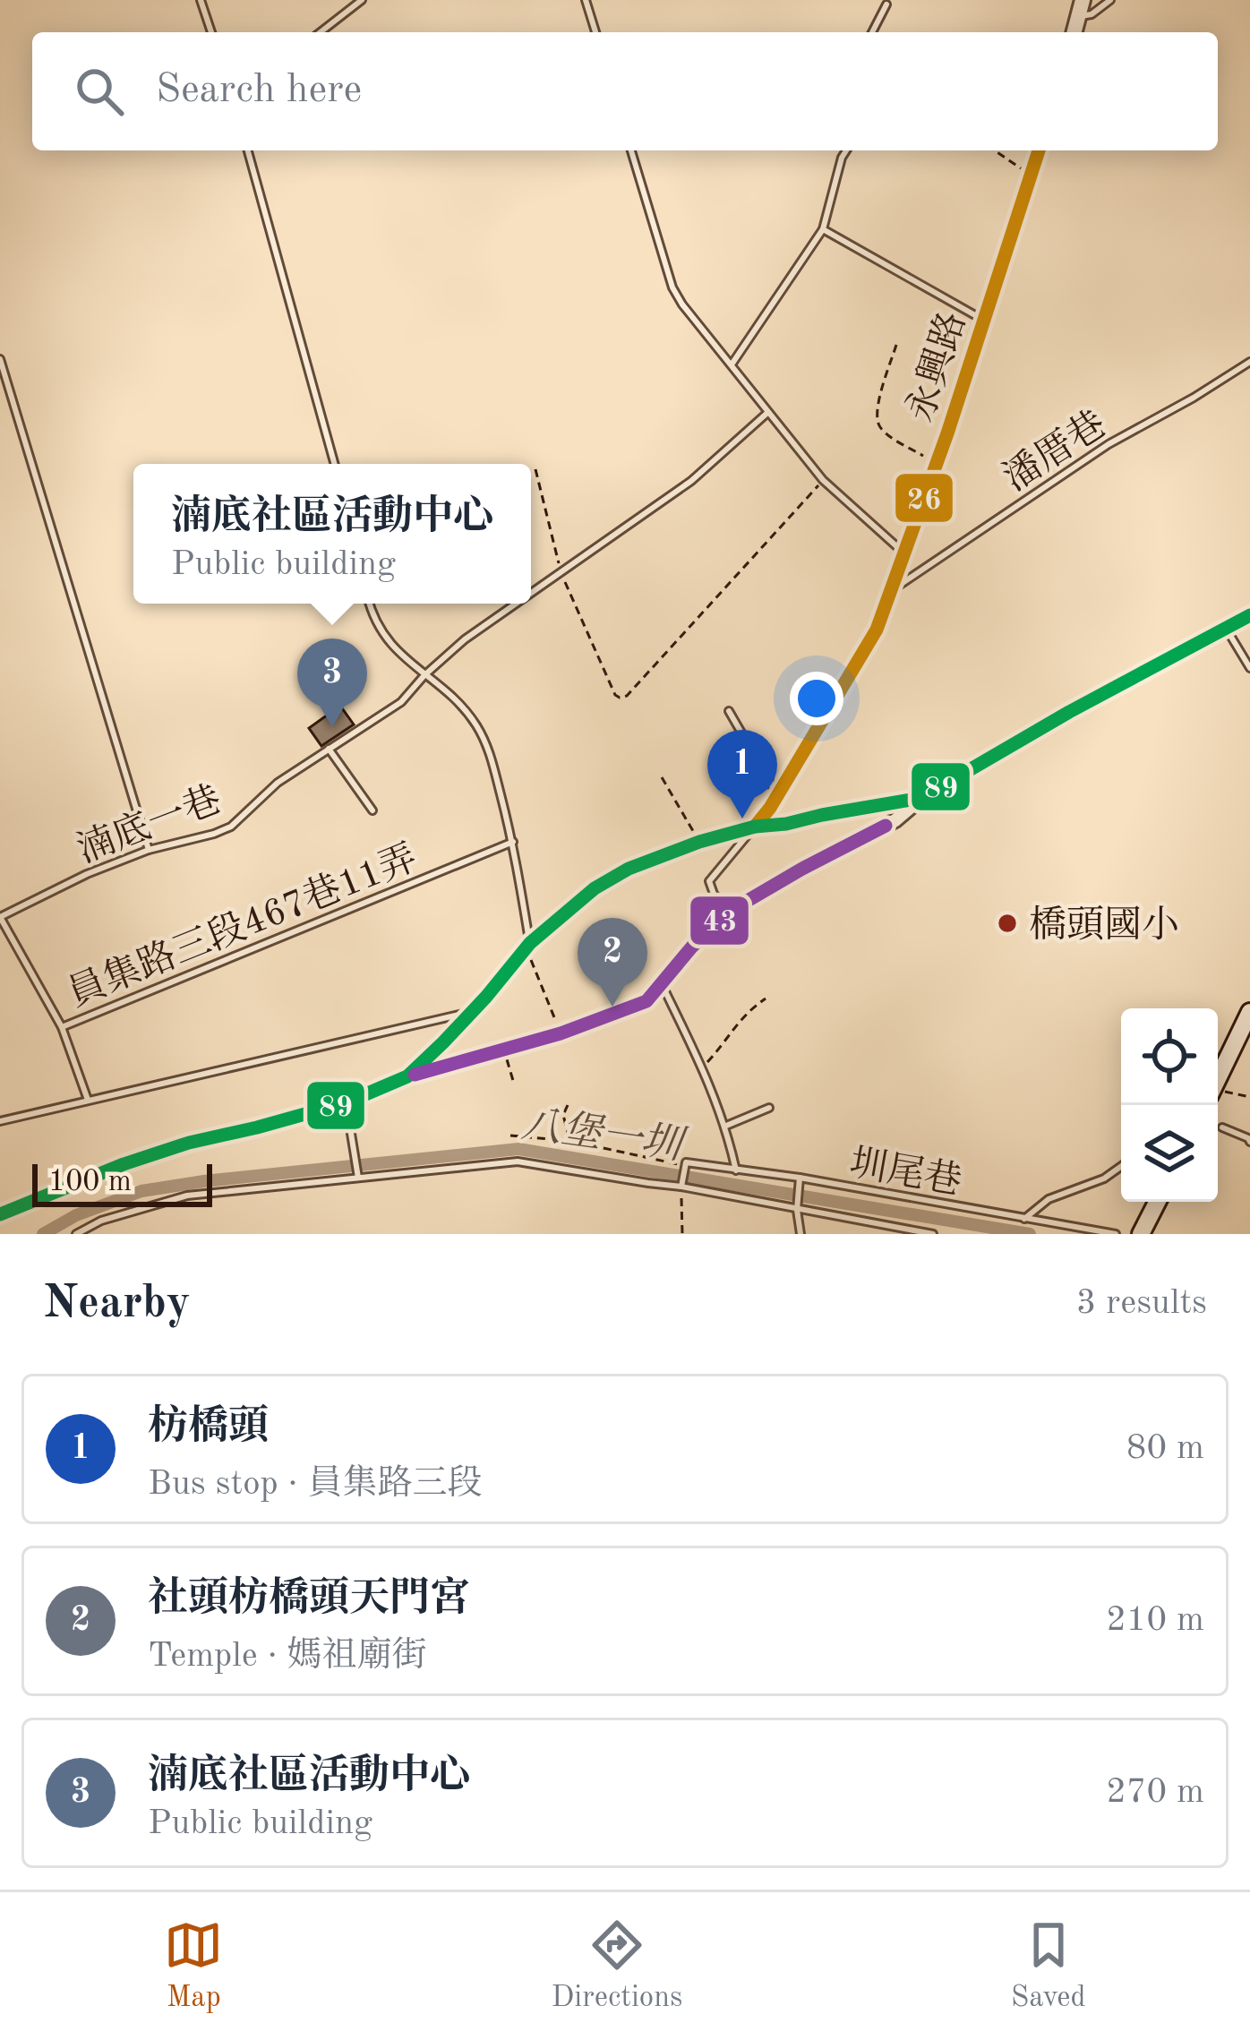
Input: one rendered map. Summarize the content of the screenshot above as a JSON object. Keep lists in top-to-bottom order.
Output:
{
  "streets": {
    "street": ["永興路"],
    "lane": [
      "潘厝巷",
      "湳底一巷",
      "員集路三段467巷11弄",
      "圳尾巷"
    ]
  },
  "crossings": [
    ["永興路", "潘厝巷"]
  ],
  "water": ["八堡一圳"],
  "places": ["橋頭國小"],
  "lines": ["transit line 26", "transit line 89", "transit line 43"],
  "scale_bar": "100 m",
  "page": {
    "search": "Search here",
    "popup": ["湳底社區活動中心", "Public building"],
    "pins": ["3", "1", "2"],
    "scale": "100 m",
    "heading": ["Nearby", "3 results"],
    "list": [
      {
        "mark": "1",
        "name": "枋橋頭",
        "note": "Bus stop · 員集路三段",
        "value": "80 m"
      },
      {
        "mark": "2",
        "name": "社頭枋橋頭天門宮",
        "note": "Temple · 媽祖廟街",
        "value": "210 m"
      },
      {
        "mark": "3",
        "name": "湳底社區活動中心",
        "note": "Public building",
        "value": "270 m"
      }
    ],
    "nav": ["Map", "Directions", "Saved"]
  }
}
